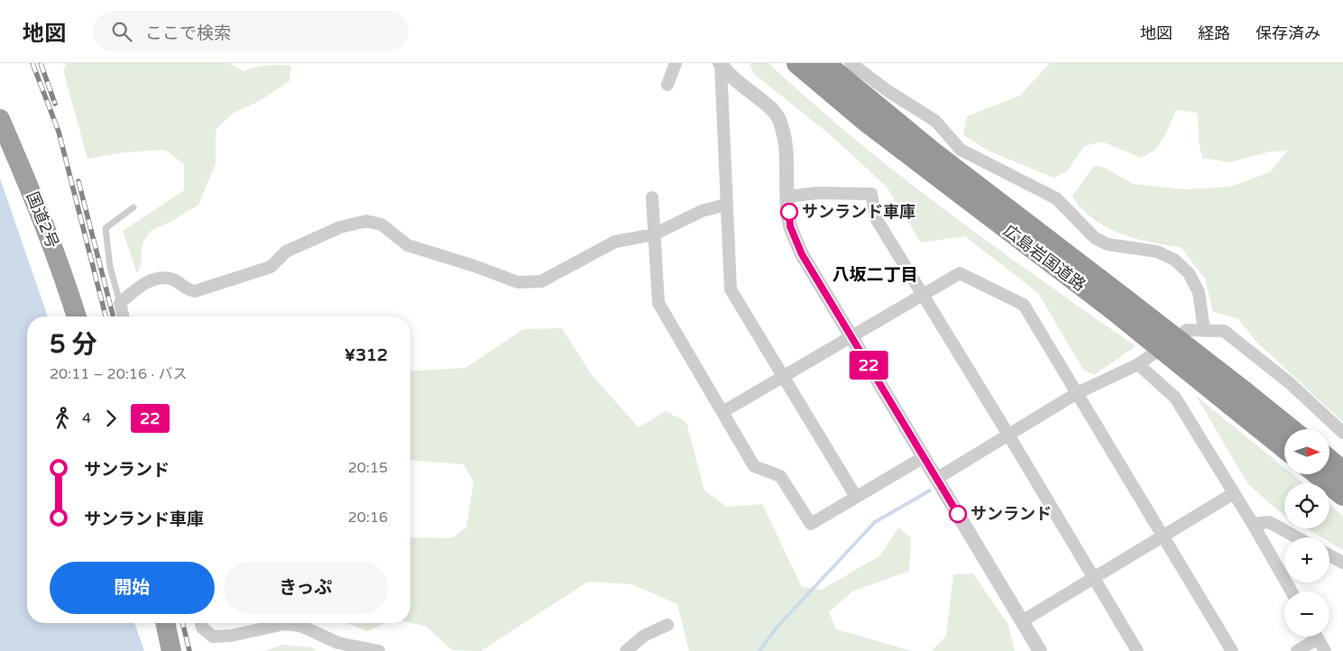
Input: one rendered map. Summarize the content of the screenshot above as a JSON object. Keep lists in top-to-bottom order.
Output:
{
  "streets": {
    "highway": ["国道2号", "広島岩国道路"]
  },
  "districts": ["八坂二丁目"],
  "places": ["サンランド車庫", "サンランド"],
  "lines": ["bus line 22"],
  "north": "right",
  "page": {
    "header": "地図",
    "search": "ここで検索",
    "nav": ["地図", "経路", "保存済み"],
    "on_map": "22",
    "heading": ["5 分", "20:11 – 20:16 · バス", "¥312"],
    "legs": ["4", "22"],
    "map_buttons": ["+", "−"],
    "list": [
      {
        "name": "サンランド",
        "value": "20:15"
      },
      {
        "name": "サンランド車庫",
        "value": "20:16"
      }
    ],
    "buttons": ["開始", "きっぷ"]
  }
}
